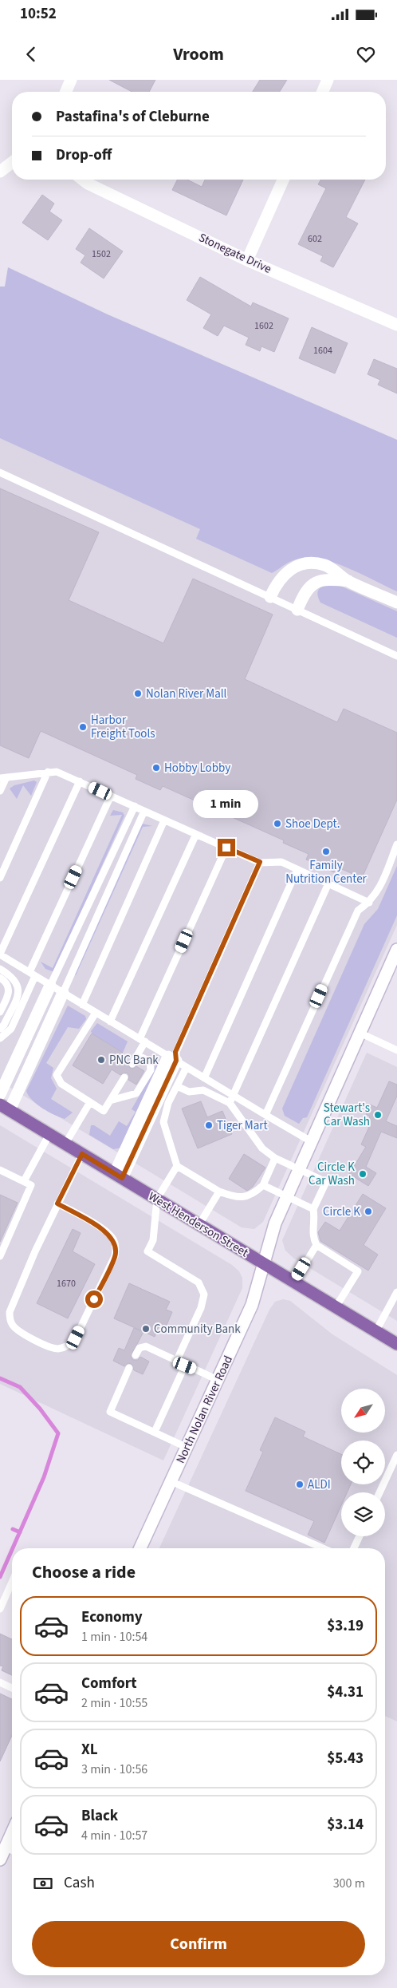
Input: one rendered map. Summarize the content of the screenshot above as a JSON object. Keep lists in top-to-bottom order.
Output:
{
  "streets": {
    "main road": ["West Henderson Street"],
    "street": ["Stonegate Drive", "North Nolan River Road"]
  },
  "crossings": [
    ["West Henderson Street", "North Nolan River Road"]
  ],
  "places": [
    "Nolan River Mall",
    "Harbor Freight Tools",
    "Hobby Lobby",
    "Shoe Dept.",
    "Family Nutrition Center",
    "PNC Bank",
    "Stewart's Car Wash",
    "Tiger Mart",
    "Circle K Car Wash",
    "Circle K",
    "Community Bank",
    "ALDI"
  ],
  "house_numbers": [
    "602",
    "1502",
    "1602",
    "1604",
    "1670"
  ],
  "north": "bottom left",
  "page": {
    "status": "10:52",
    "header": "Vroom",
    "banner": ["Pastafina's of Cleburne", "Drop-off"],
    "bubble": "1 min",
    "heading": "Choose a ride",
    "list": [
      {
        "name": "Economy",
        "note": "1 min · 10:54",
        "value": "$3.19"
      },
      {
        "name": "Comfort",
        "note": "2 min · 10:55",
        "value": "$4.31"
      },
      {
        "name": "XL",
        "note": "3 min · 10:56",
        "value": "$5.43"
      },
      {
        "name": "Black",
        "note": "4 min · 10:57",
        "value": "$3.14"
      }
    ],
    "pay": ["Cash", "300 m"],
    "buttons": "Confirm"
  }
}
